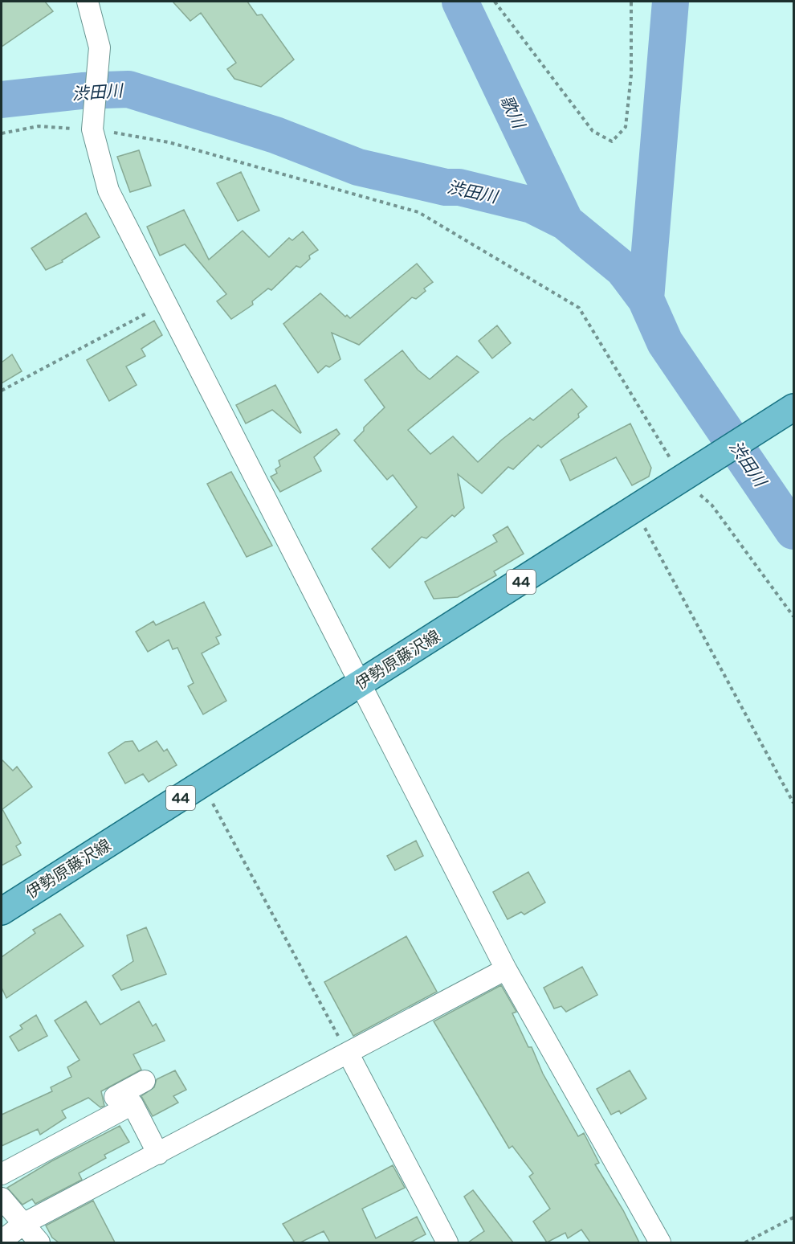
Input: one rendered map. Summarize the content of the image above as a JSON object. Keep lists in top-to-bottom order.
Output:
{
  "streets": {
    "main road": ["44", "伊勢原藤沢線"]
  },
  "water": ["渋田川", "歌川"]
}
